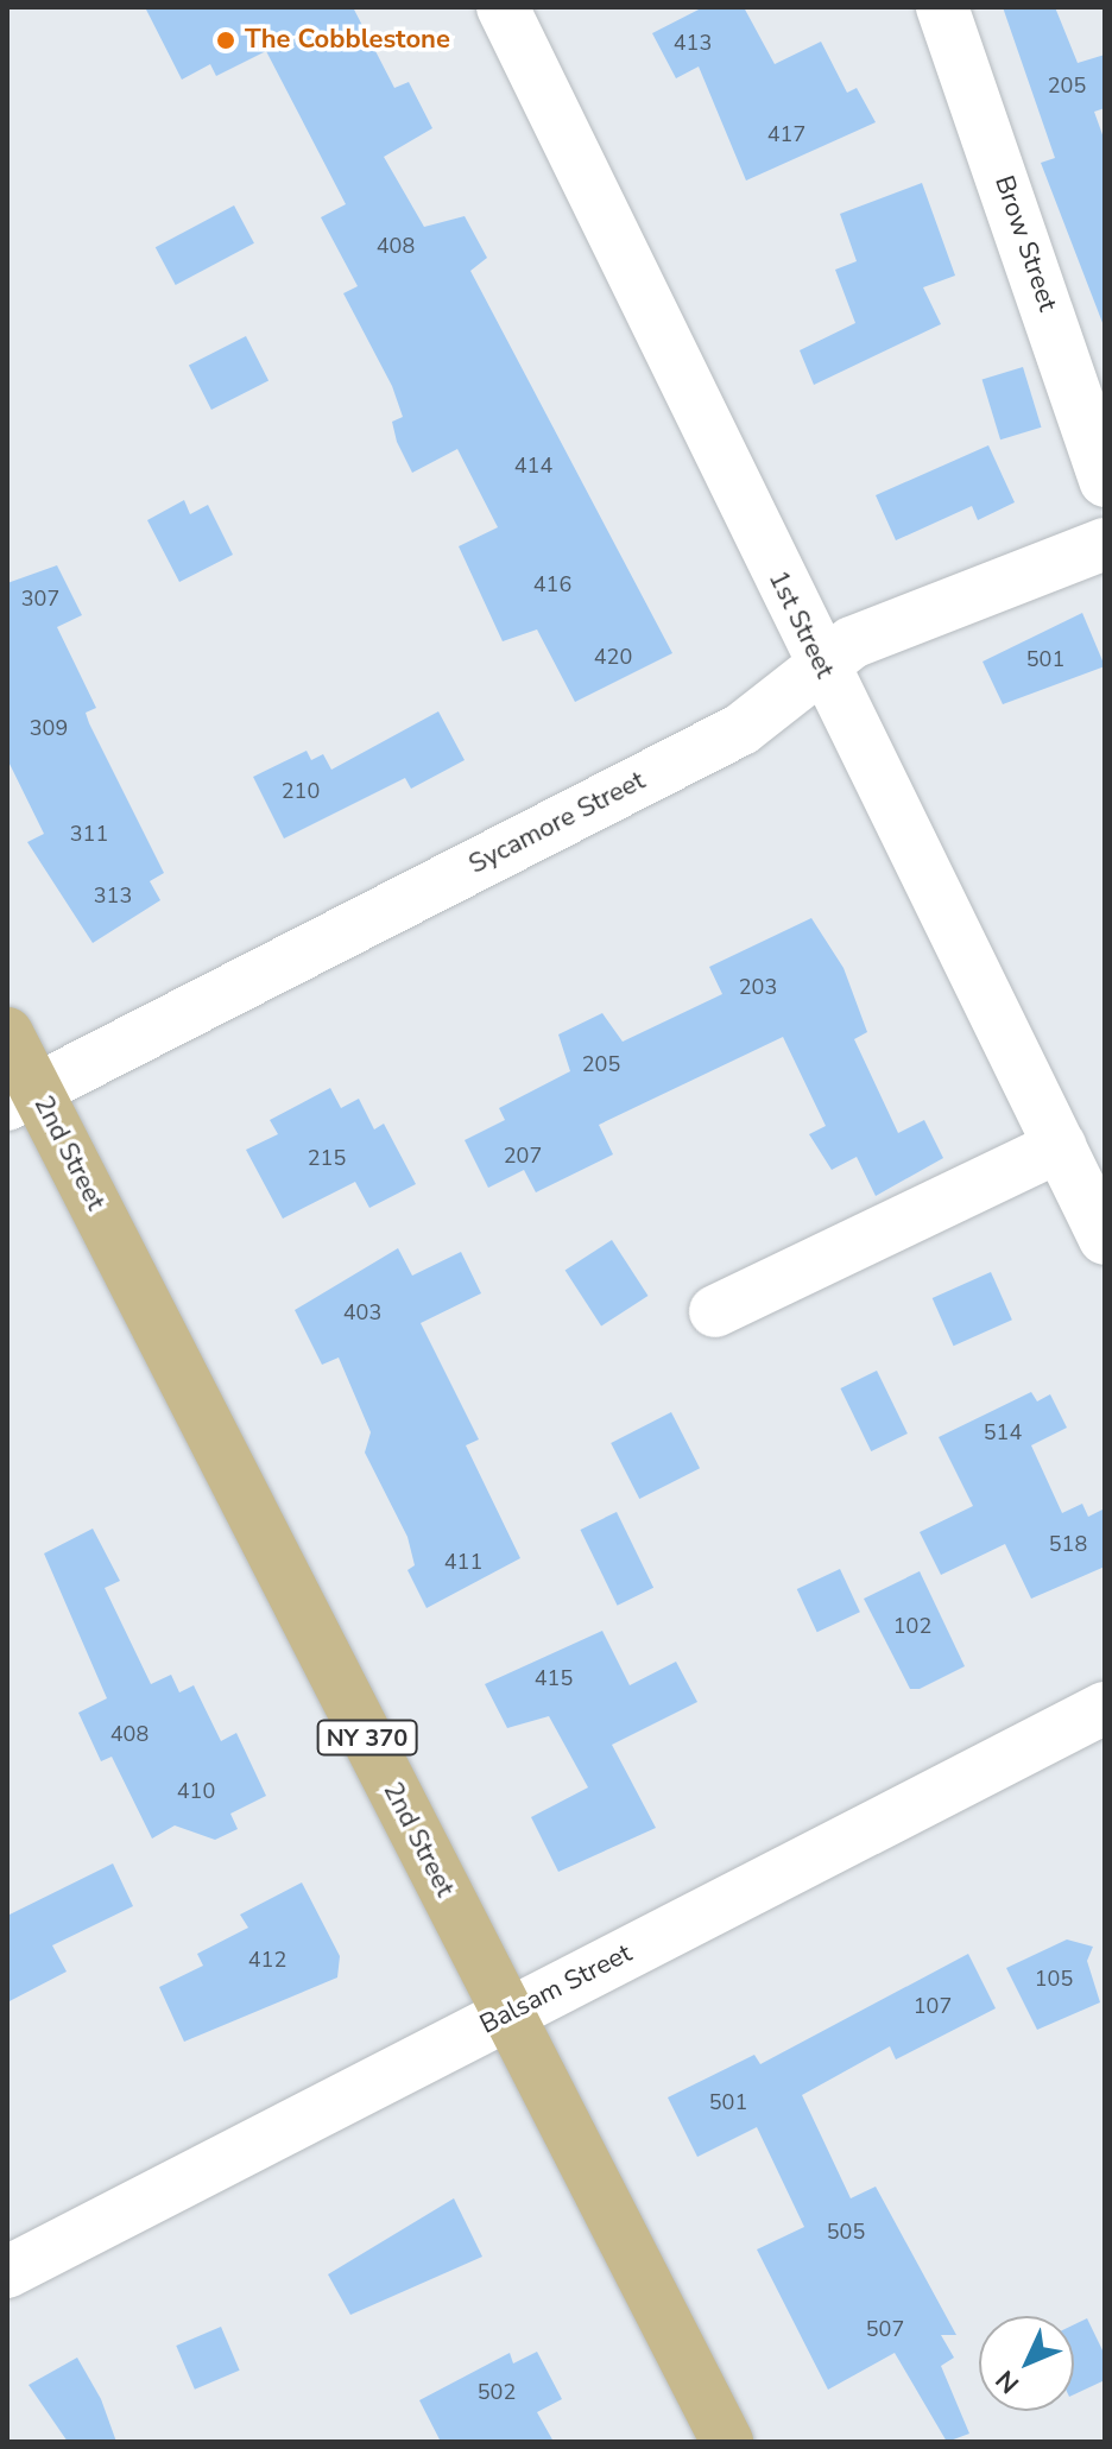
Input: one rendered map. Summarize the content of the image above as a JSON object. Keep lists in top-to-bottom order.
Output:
{
  "streets": {
    "main road": ["2nd Street", "NY 370"],
    "street": [
      "Brow Street",
      "1st Street",
      "Sycamore Street",
      "Balsam Street"
    ]
  },
  "crossings": [
    ["1st Street", "Sycamore Street"],
    ["Sycamore Street", "2nd Street"],
    ["2nd Street", "Balsam Street"]
  ],
  "places": ["The Cobblestone"],
  "house_numbers": [
    "413",
    "205",
    "417",
    "408",
    "414",
    "416",
    "307",
    "420",
    "501",
    "309",
    "210",
    "311",
    "313",
    "203",
    "205",
    "207",
    "215",
    "403",
    "514",
    "518",
    "411",
    "102",
    "415",
    "408",
    "410",
    "412",
    "105",
    "107",
    "501",
    "505",
    "507",
    "502"
  ],
  "north": "bottom left"
}
